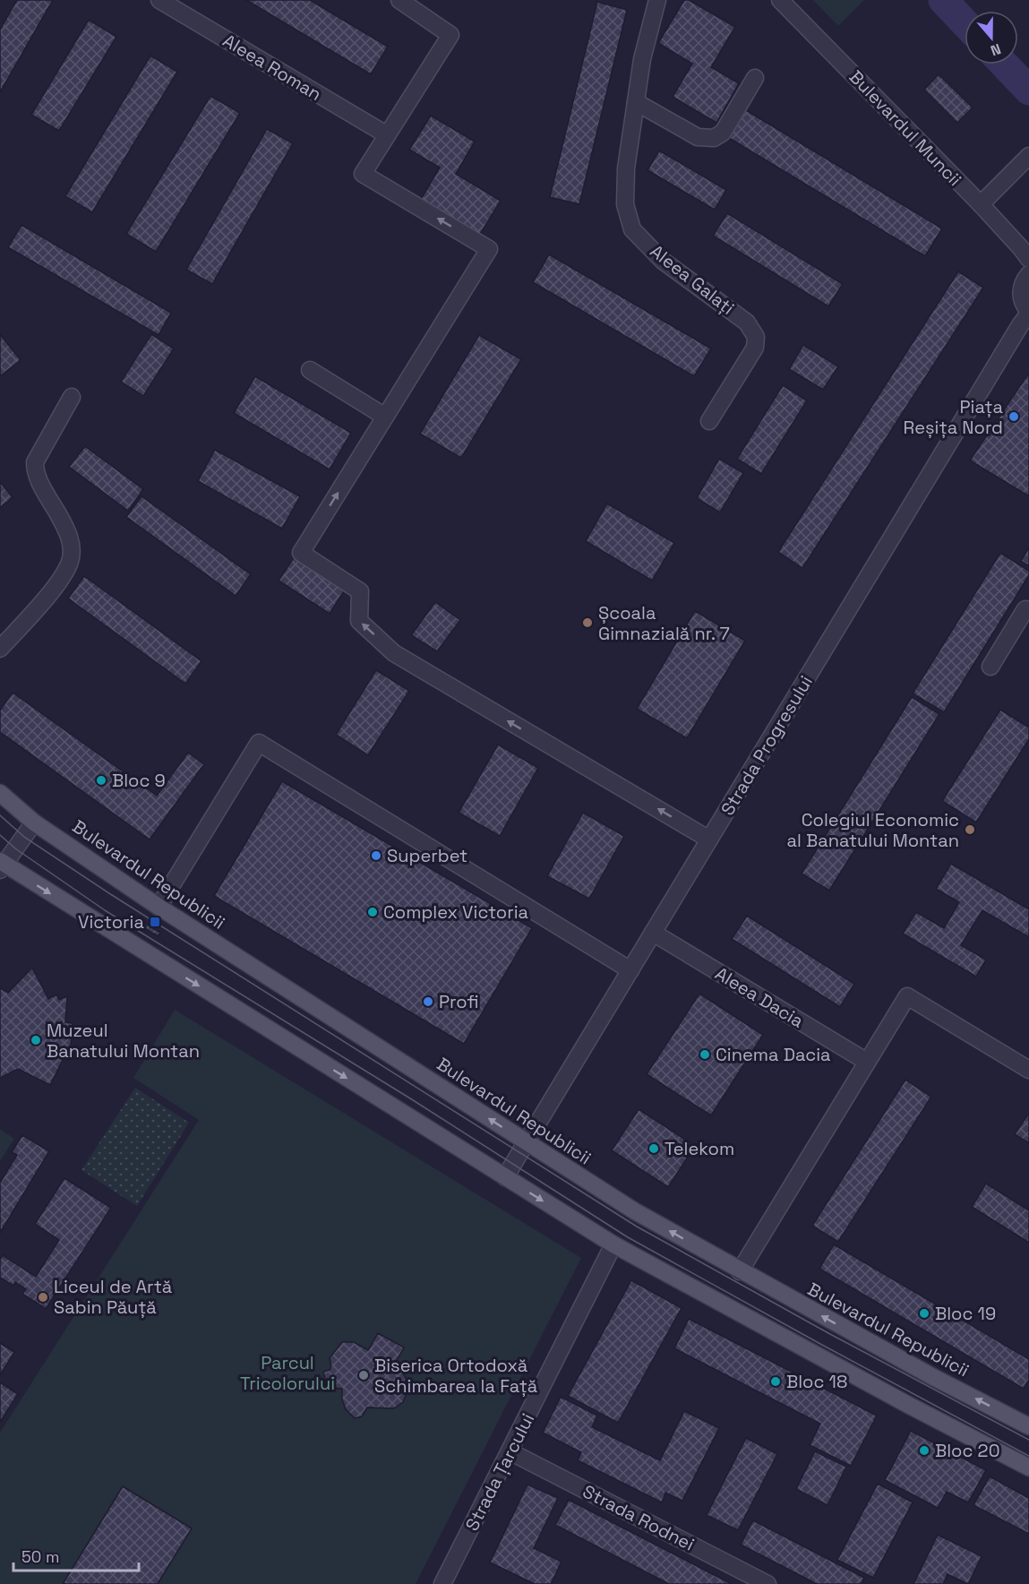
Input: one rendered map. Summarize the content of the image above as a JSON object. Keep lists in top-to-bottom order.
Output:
{
  "streets": {
    "main road": ["Bulevardul Republicii"],
    "street": [
      "Aleea Roman",
      "Bulevardul Muncii",
      "Aleea Galați",
      "Strada Progresului",
      "Aleea Dacia",
      "Strada Țarcului",
      "Strada Rodnei"
    ]
  },
  "crossings": [
    ["Strada Progresului", "Bulevardul Republicii"],
    ["Strada Progresului", "Aleea Dacia"],
    ["Strada Țarcului", "Strada Rodnei"]
  ],
  "parks": ["Parcul Tricolorului"],
  "places": {
    "other": [
      "Piața Reșița Nord",
      "Școala Gimnazială nr. 7",
      "Bloc 9",
      "Colegiul Economic al Banatului Montan",
      "Superbet",
      "Complex Victoria",
      "Profi",
      "Muzeul Banatului Montan",
      "Cinema Dacia",
      "Telekom",
      "Liceul de Artă Sabin Păuță",
      "Bloc 19",
      "Biserica Ortodoxă Schimbarea la Față",
      "Bloc 18",
      "Bloc 20"
    ],
    "transit": ["Victoria"]
  },
  "scale_bar": "50 m",
  "north": "bottom"
}
